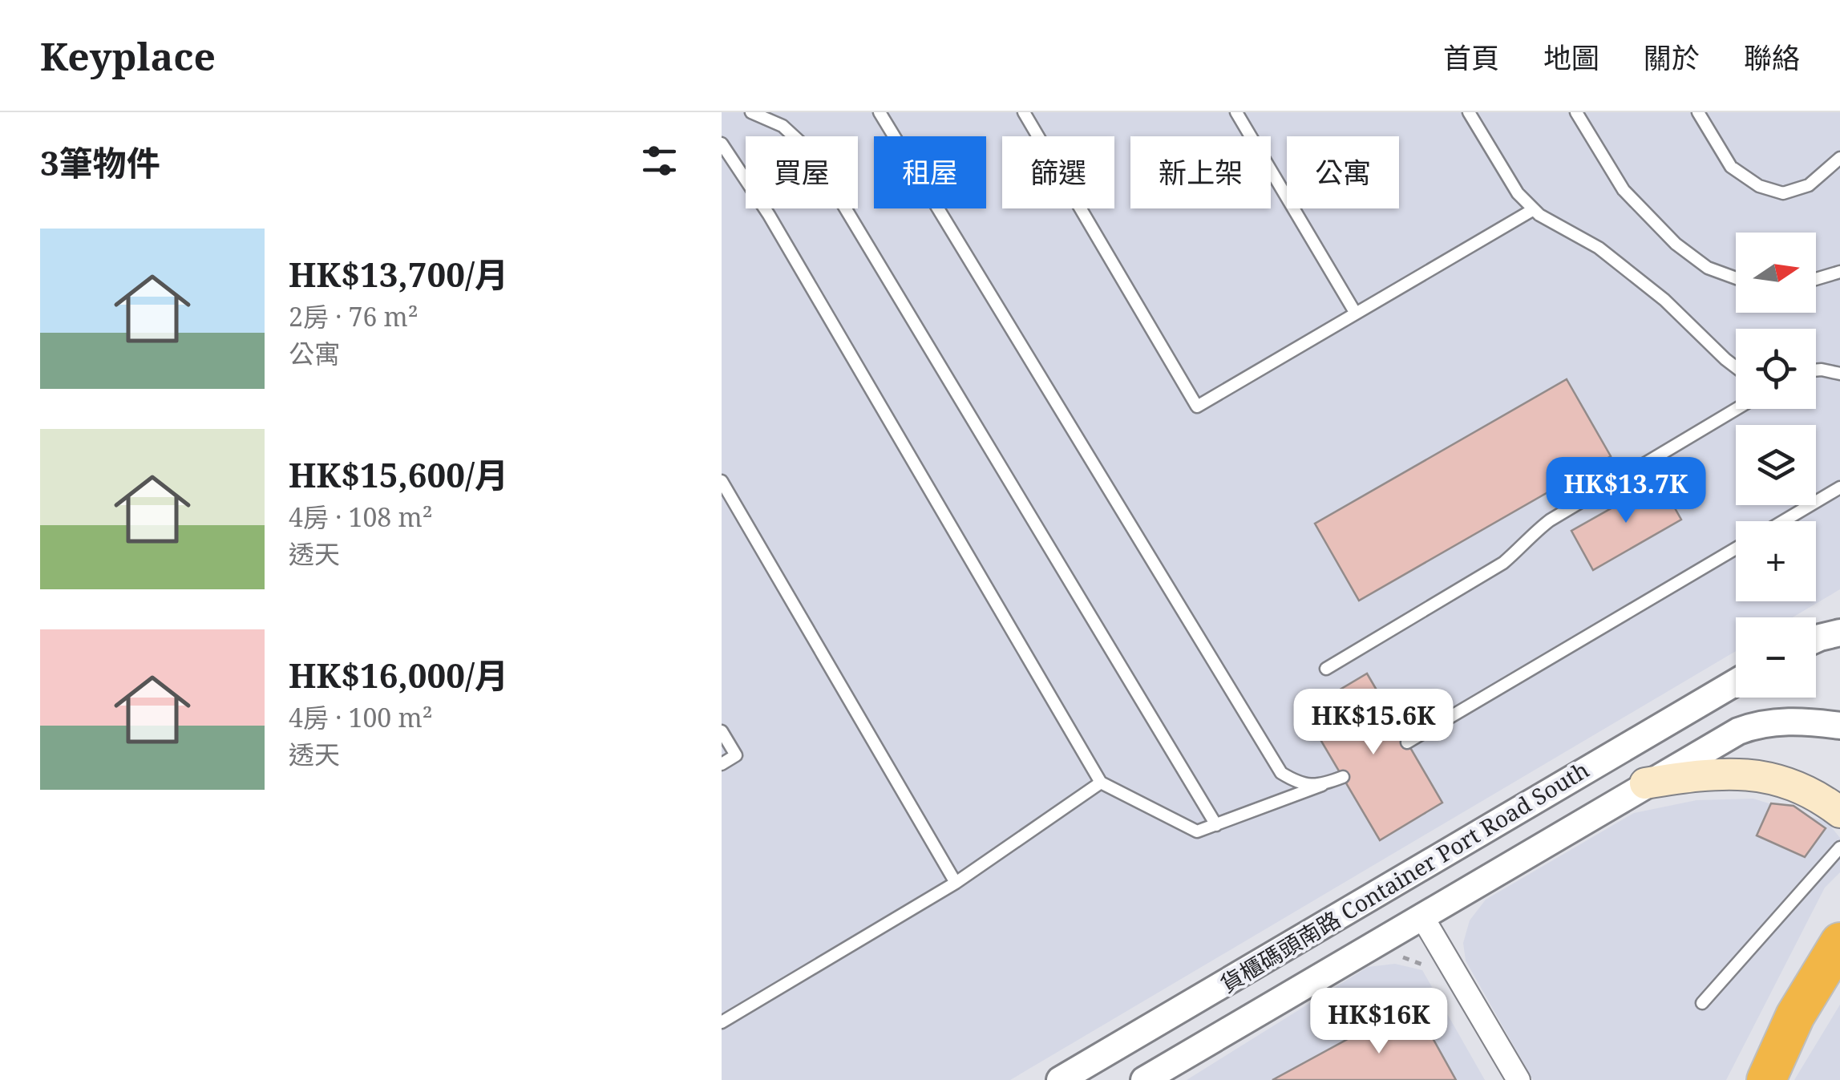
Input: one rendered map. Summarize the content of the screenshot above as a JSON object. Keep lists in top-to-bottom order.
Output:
{
  "streets": {
    "street": ["貨櫃碼頭南路 Container Port Road South"]
  },
  "north": "right",
  "page": {
    "header": "Keyplace",
    "nav": [
      "首頁",
      "地圖",
      "關於",
      "聯絡"
    ],
    "heading": "3筆物件",
    "chip": [
      "買屋",
      "租屋",
      "篩選",
      "新上架",
      "公寓"
    ],
    "list": [
      {
        "name": "HK$13,700/月",
        "note": "2房 · 76 m² · 公寓"
      },
      {
        "name": "HK$15,600/月",
        "note": "4房 · 108 m² · 透天"
      },
      {
        "name": "HK$16,000/月",
        "note": "4房 · 100 m² · 透天"
      }
    ],
    "map_buttons": ["+", "−"],
    "price": ["HK$13.7K", "HK$15.6K", "HK$16K"]
  }
}
